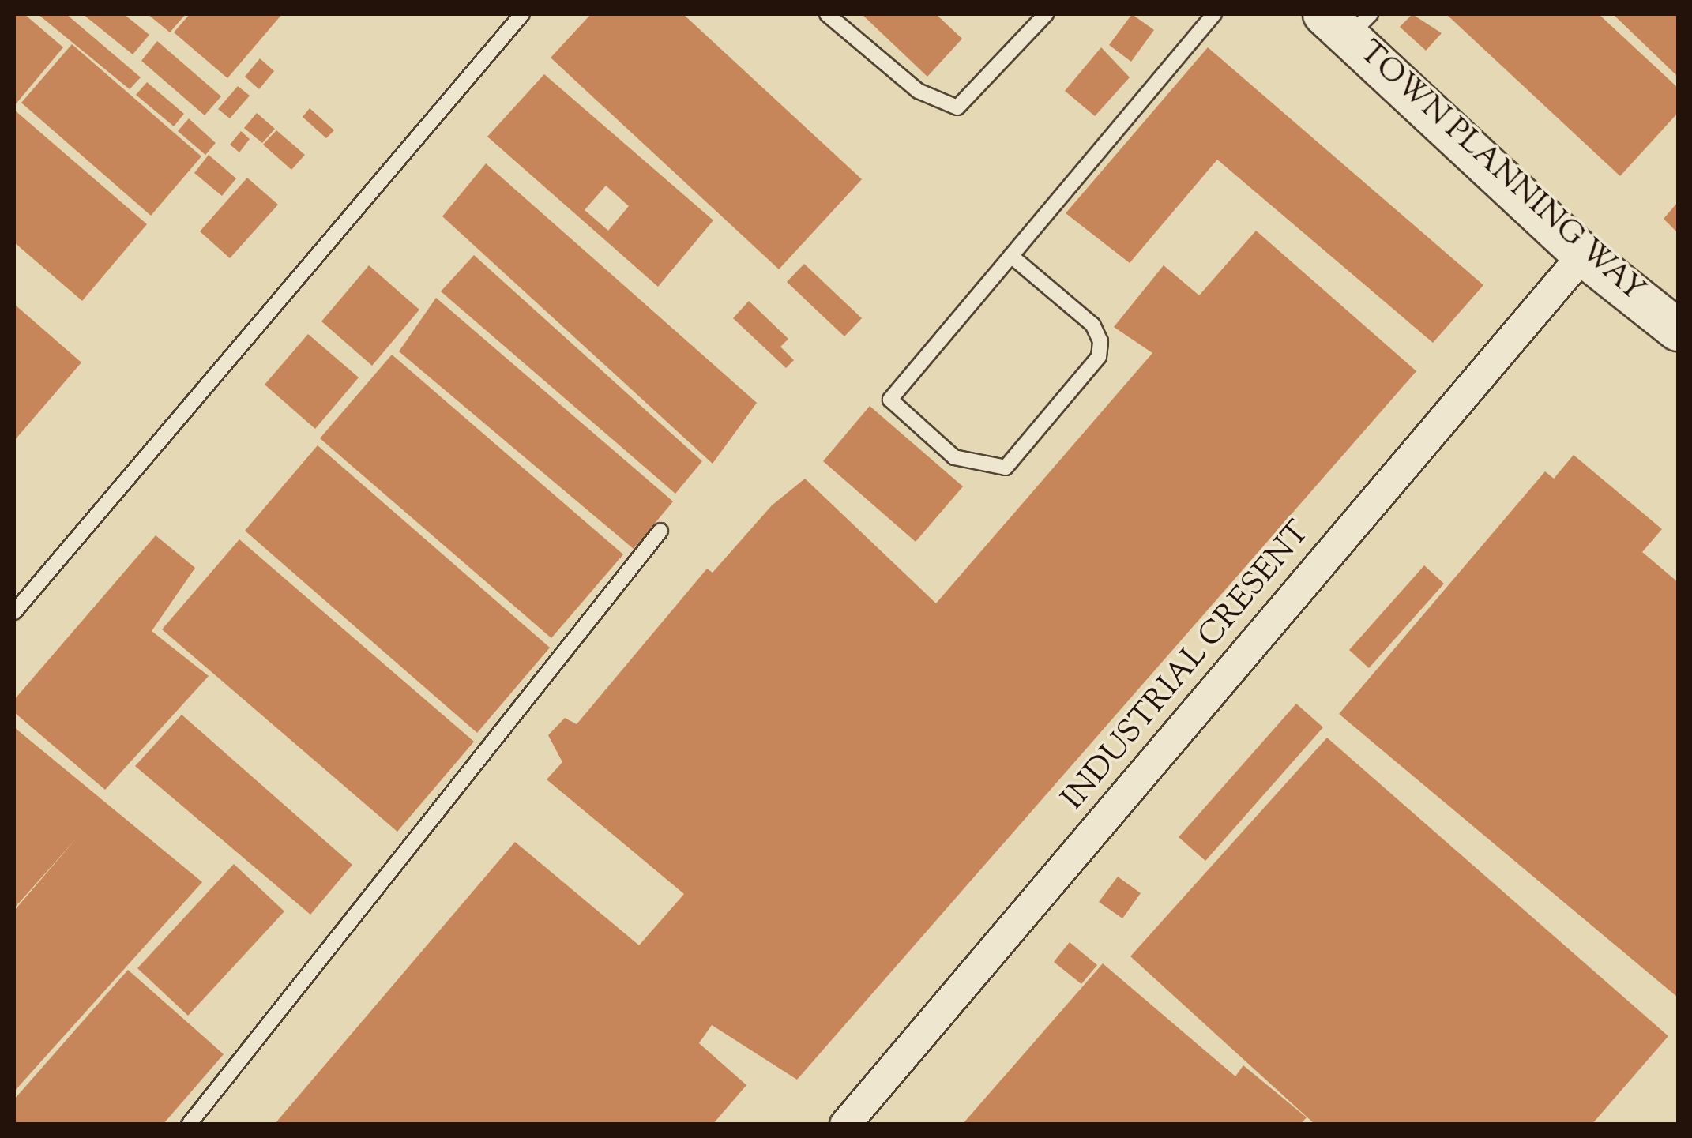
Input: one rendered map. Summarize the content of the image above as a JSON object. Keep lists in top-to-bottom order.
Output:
{
  "streets": {
    "main road": ["TOWN PLANNING WAY"],
    "street": ["INDUSTRIAL CRESENT"]
  },
  "crossings": [
    ["TOWN PLANNING WAY", "INDUSTRIAL CRESENT"]
  ]
}
